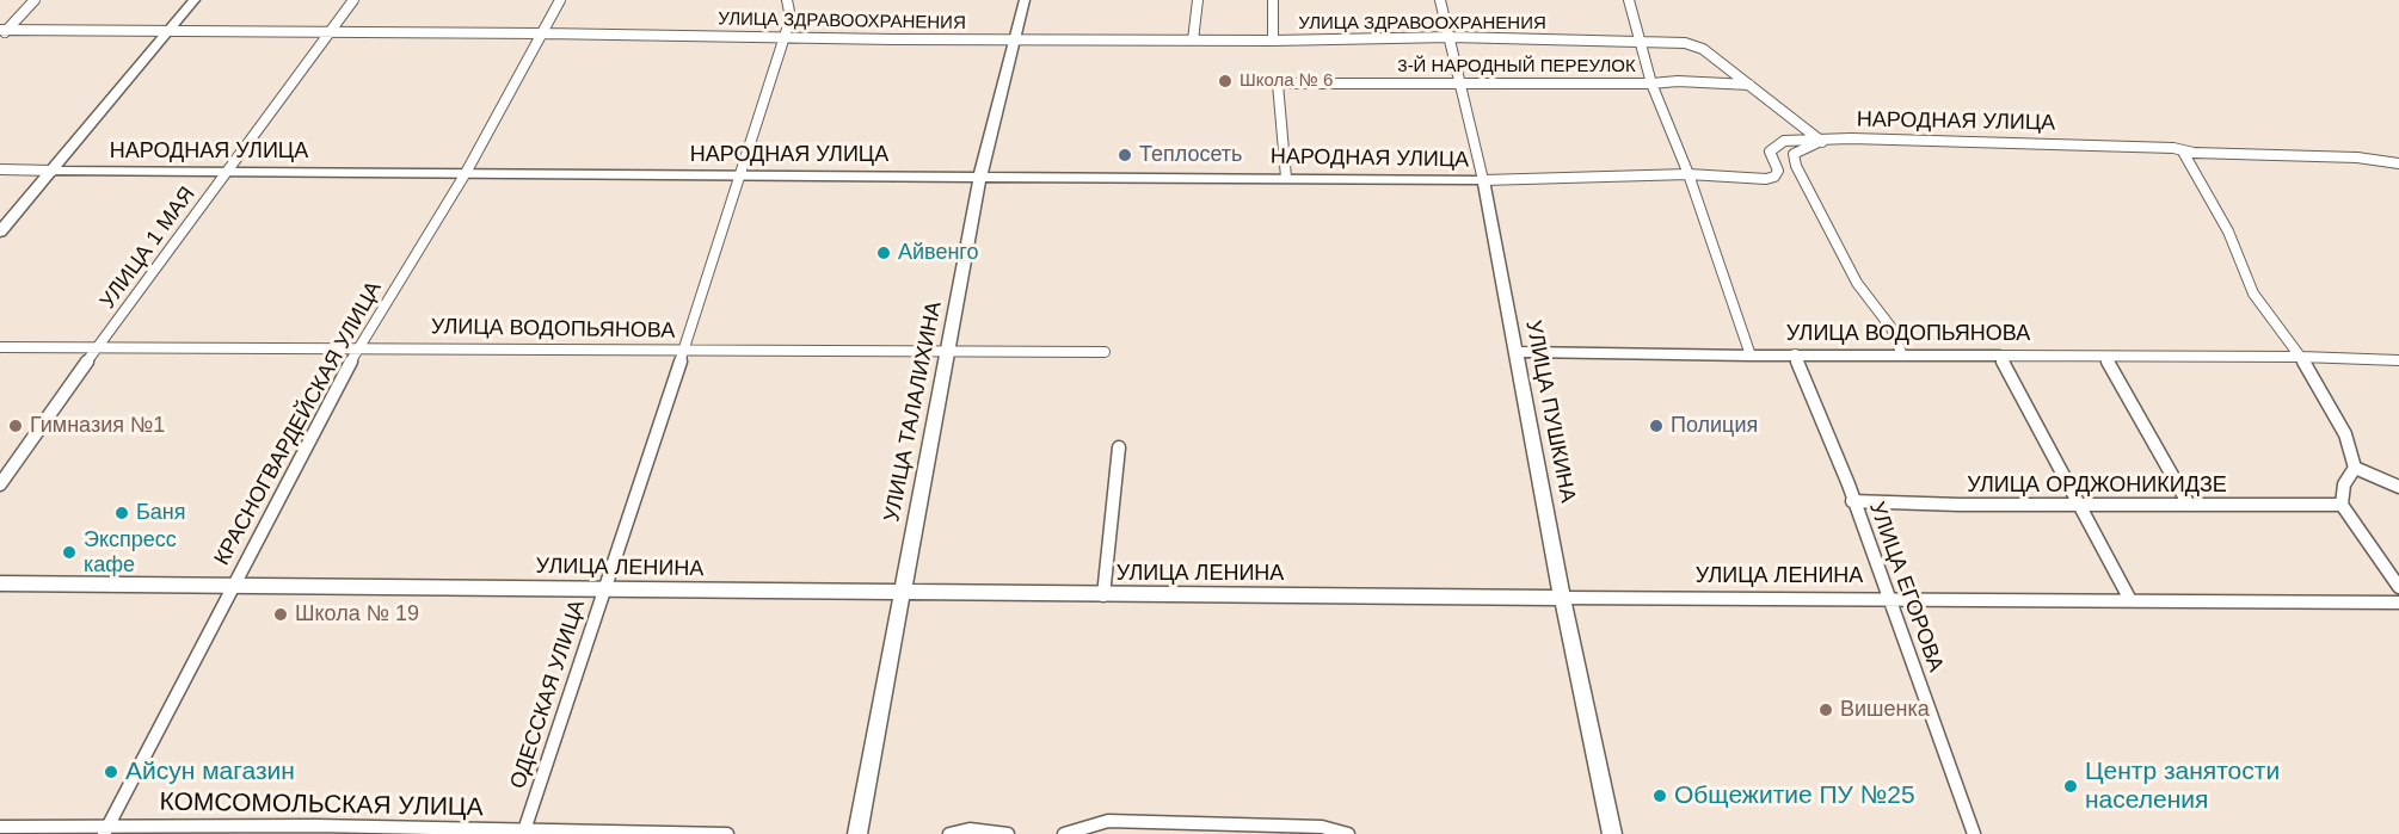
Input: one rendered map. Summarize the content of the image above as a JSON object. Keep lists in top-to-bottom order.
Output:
{
  "streets": {
    "street": [
      "УЛИЦА ЗДРАВООХРАНЕНИЯ",
      "3-Й НАРОДНЫЙ ПЕРЕУЛОК",
      "НАРОДНАЯ УЛИЦА",
      "УЛИЦА 1 МАЯ",
      "УЛИЦА ВОДОПЬЯНОВА",
      "УЛИЦА ТАЛАЛИХИНА",
      "УЛИЦА ПУШКИНА",
      "КРАСНОГВАРДЕЙСКАЯ УЛИЦА",
      "УЛИЦА ОРДЖОНИКИДЗЕ",
      "УЛИЦА ЛЕНИНА",
      "УЛИЦА ЕГОРОВА",
      "ОДЕССКАЯ УЛИЦА",
      "КОМСОМОЛЬСКАЯ УЛИЦА"
    ]
  },
  "crossings": [
    ["УЛИЦА ЗДРАВООХРАНЕНИЯ", "3-Й НАРОДНЫЙ ПЕРЕУЛОК"],
    ["УЛИЦА ЗДРАВООХРАНЕНИЯ", "УЛИЦА 1 МАЯ"],
    ["УЛИЦА ЗДРАВООХРАНЕНИЯ", "УЛИЦА ТАЛАЛИХИНА"],
    ["УЛИЦА ЗДРАВООХРАНЕНИЯ", "УЛИЦА ПУШКИНА"],
    ["УЛИЦА ЗДРАВООХРАНЕНИЯ", "КРАСНОГВАРДЕЙСКАЯ УЛИЦА"],
    ["УЛИЦА ЗДРАВООХРАНЕНИЯ", "ОДЕССКАЯ УЛИЦА"],
    ["3-Й НАРОДНЫЙ ПЕРЕУЛОК", "НАРОДНАЯ УЛИЦА"],
    ["3-Й НАРОДНЫЙ ПЕРЕУЛОК", "УЛИЦА ПУШКИНА"],
    ["НАРОДНАЯ УЛИЦА", "УЛИЦА 1 МАЯ"],
    ["НАРОДНАЯ УЛИЦА", "УЛИЦА ТАЛАЛИХИНА"],
    ["НАРОДНАЯ УЛИЦА", "УЛИЦА ПУШКИНА"],
    ["НАРОДНАЯ УЛИЦА", "КРАСНОГВАРДЕЙСКАЯ УЛИЦА"],
    ["НАРОДНАЯ УЛИЦА", "ОДЕССКАЯ УЛИЦА"],
    ["УЛИЦА 1 МАЯ", "УЛИЦА ВОДОПЬЯНОВА"],
    ["УЛИЦА ВОДОПЬЯНОВА", "УЛИЦА ТАЛАЛИХИНА"],
    ["УЛИЦА ВОДОПЬЯНОВА", "УЛИЦА ПУШКИНА"],
    ["УЛИЦА ВОДОПЬЯНОВА", "КРАСНОГВАРДЕЙСКАЯ УЛИЦА"],
    ["УЛИЦА ВОДОПЬЯНОВА", "УЛИЦА ЕГОРОВА"],
    ["УЛИЦА ВОДОПЬЯНОВА", "ОДЕССКАЯ УЛИЦА"],
    ["УЛИЦА ТАЛАЛИХИНА", "УЛИЦА ЛЕНИНА"],
    ["УЛИЦА ПУШКИНА", "УЛИЦА ЛЕНИНА"],
    ["КРАСНОГВАРДЕЙСКАЯ УЛИЦА", "УЛИЦА ЛЕНИНА"],
    ["КРАСНОГВАРДЕЙСКАЯ УЛИЦА", "КОМСОМОЛЬСКАЯ УЛИЦА"],
    ["УЛИЦА ОРДЖОНИКИДЗЕ", "УЛИЦА ЕГОРОВА"],
    ["УЛИЦА ЛЕНИНА", "УЛИЦА ЕГОРОВА"],
    ["УЛИЦА ЛЕНИНА", "ОДЕССКАЯ УЛИЦА"],
    ["ОДЕССКАЯ УЛИЦА", "КОМСОМОЛЬСКАЯ УЛИЦА"]
  ],
  "places": [
    "Школа № 6",
    "Теплосеть",
    "Айвенго",
    "Гимназия №1",
    "Полиция",
    "Баня",
    "Экспресс кафе",
    "Школа № 19",
    "Вишенка",
    "Айсун магазин",
    "Центр занятости населения",
    "Общежитие ПУ №25"
  ]
}
